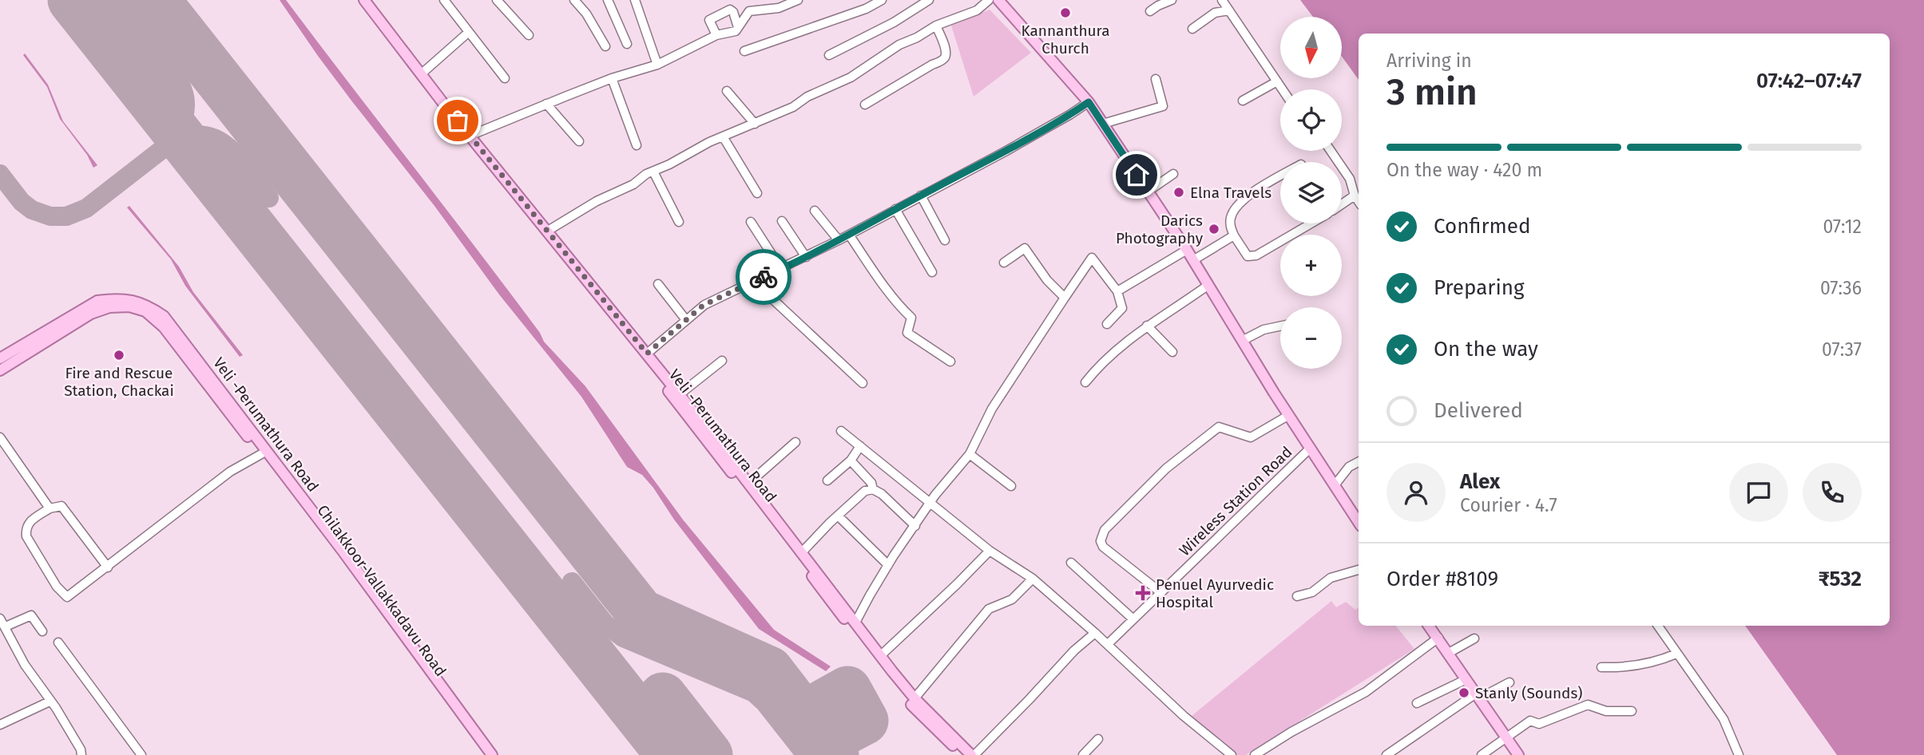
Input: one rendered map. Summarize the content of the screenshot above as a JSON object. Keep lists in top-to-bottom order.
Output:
{
  "streets": {
    "main road": ["Veli -Perumathura Road", "Chilakkoor-Vallakkadavu Road"],
    "street": ["Wireless Station Road"]
  },
  "places": {
    "other": [
      "Kannanthura Church",
      "Elna Travels",
      "Darics Photography",
      "Fire and Rescue Station, Chackai",
      "Stanly (Sounds)"
    ],
    "health": ["Penuel Ayurvedic Hospital"]
  },
  "north": "bottom",
  "page": {
    "map_buttons": ["+", "−"],
    "heading": ["3 min", "Arriving in", "07:42–07:47"],
    "panel": [
      "Alex",
      "Courier · 4.7",
      "Order #8109",
      "₹532"
    ],
    "bar": "On the way · 420 m",
    "list": [
      ["Confirmed", "07:12"],
      ["Preparing", "07:36"],
      ["On the way", "07:37"],
      "Delivered"
    ]
  }
}
